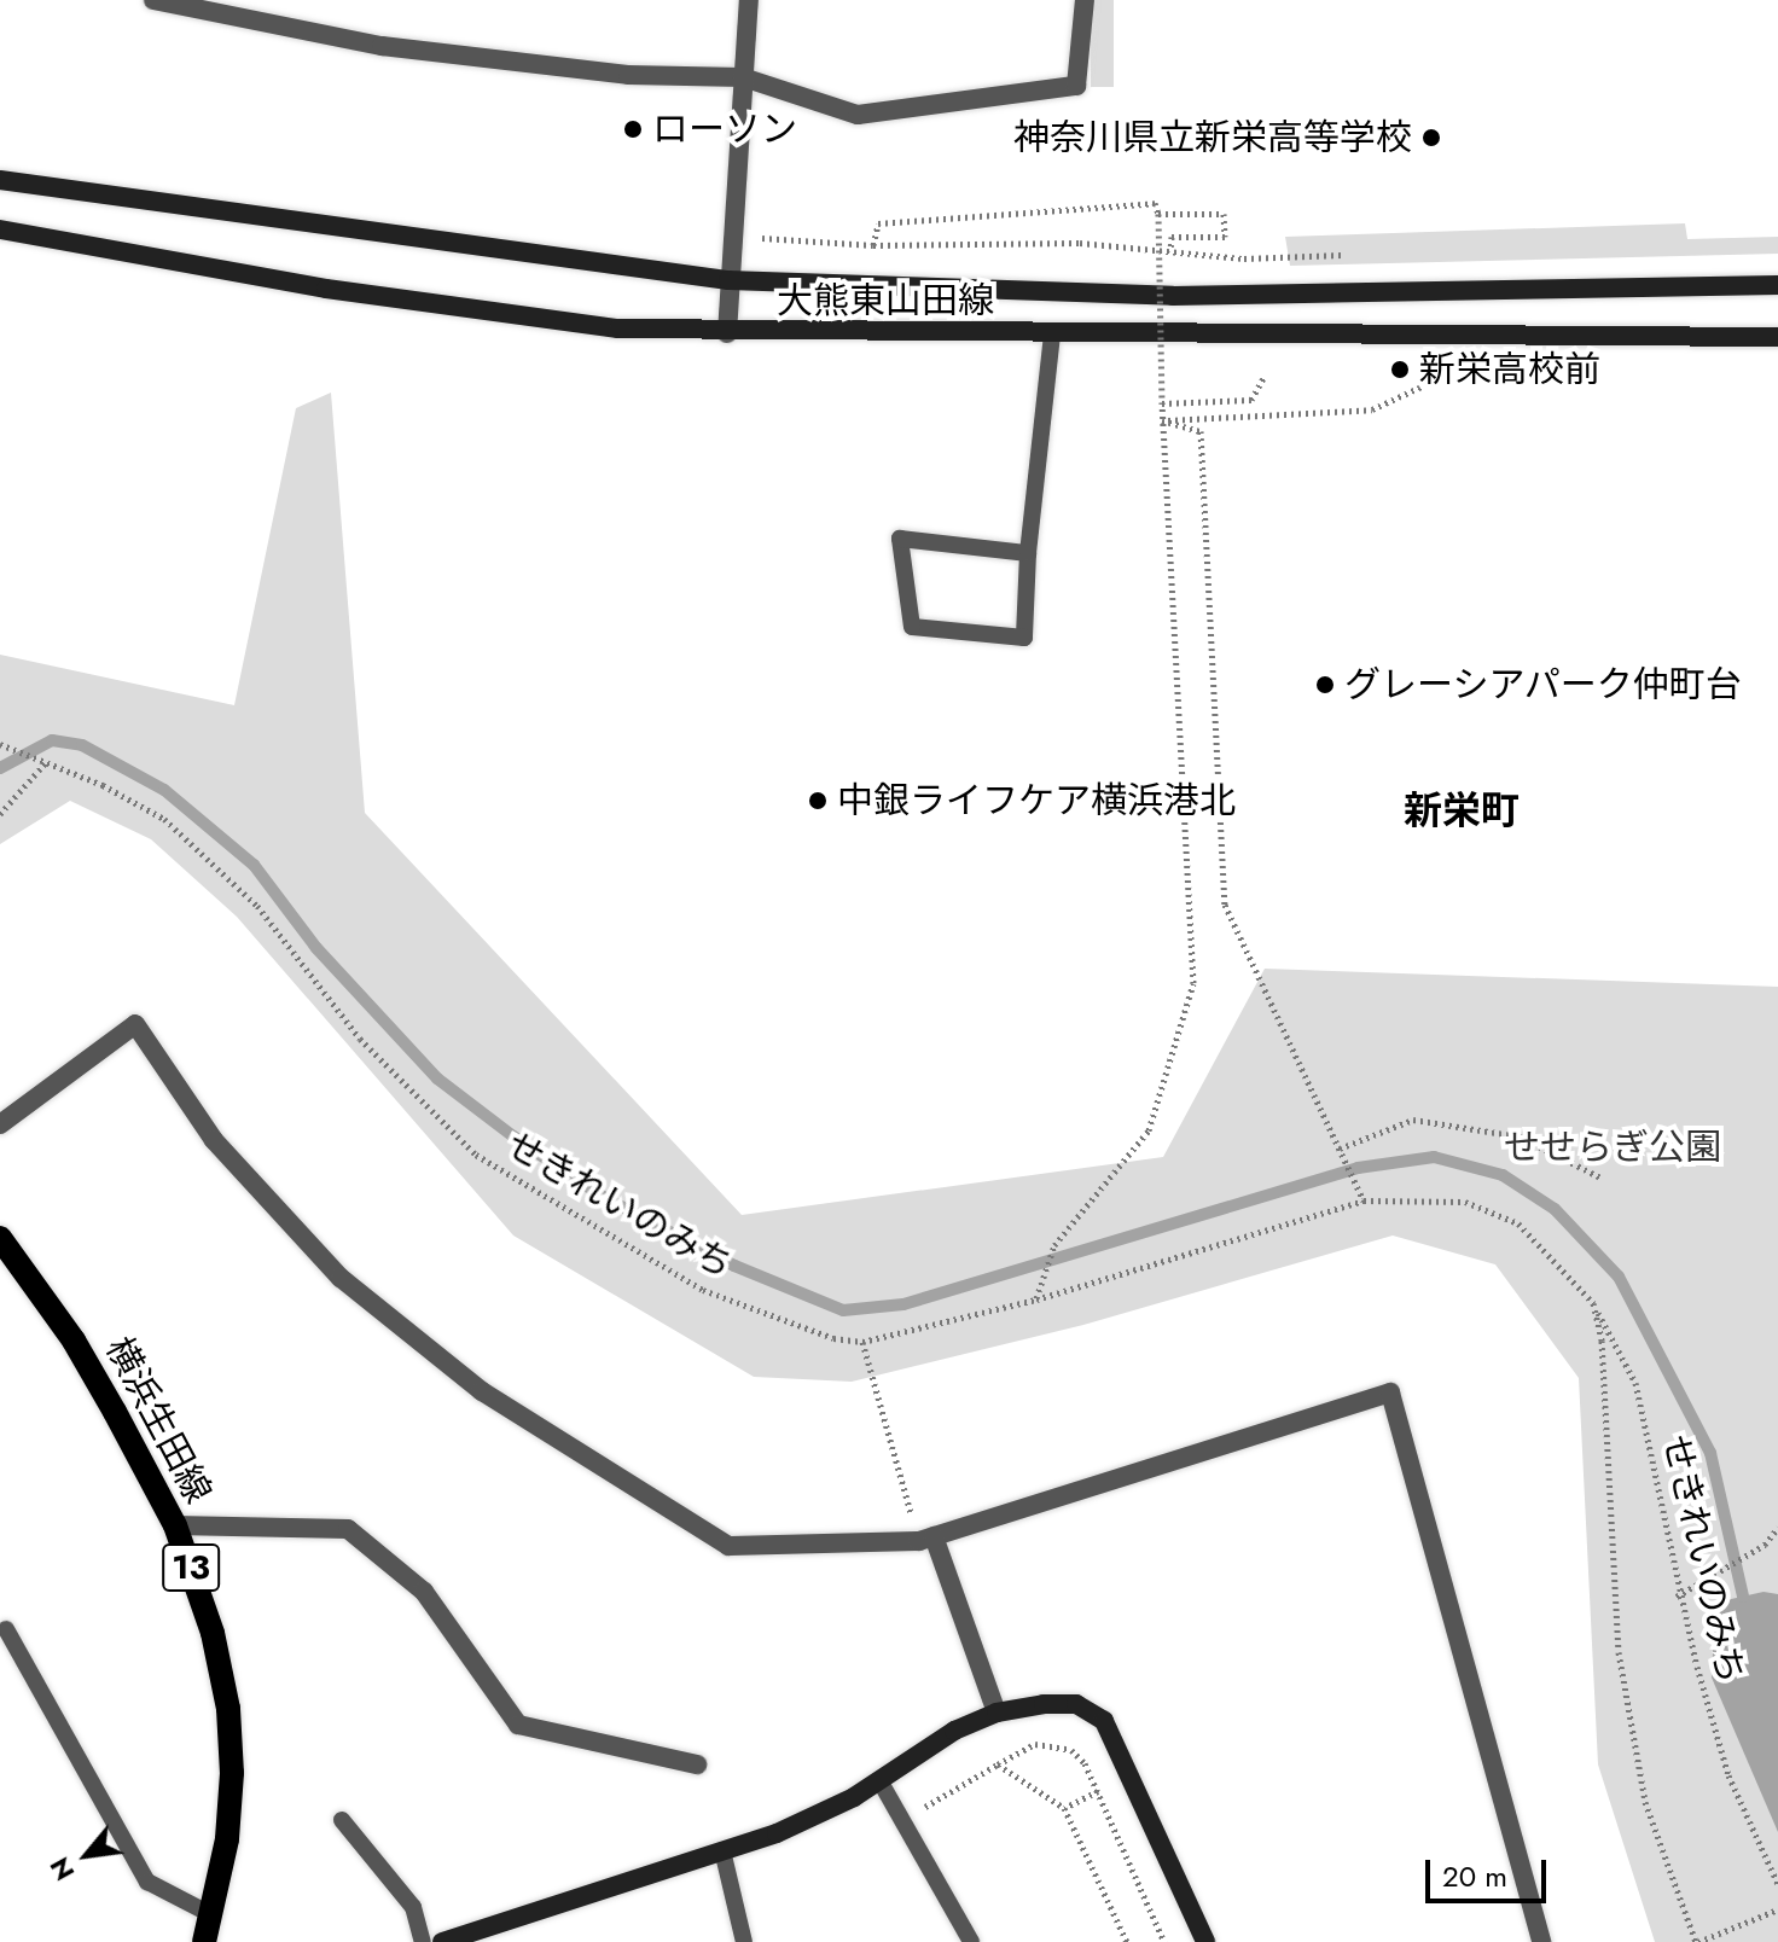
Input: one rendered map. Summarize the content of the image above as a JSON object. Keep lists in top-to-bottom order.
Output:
{
  "streets": {
    "main road": ["横浜生田線", "13"],
    "street": ["大熊東山田線"],
    "path": ["せきれいのみち"]
  },
  "districts": ["新栄町"],
  "parks": ["せせらぎ公園"],
  "places": [
    "ローソン",
    "神奈川県立新栄高等学校",
    "新栄高校前",
    "グレーシアパーク仲町台",
    "中銀ライフケア横浜港北"
  ],
  "scale_bar": "20 m",
  "north": "bottom left"
}
